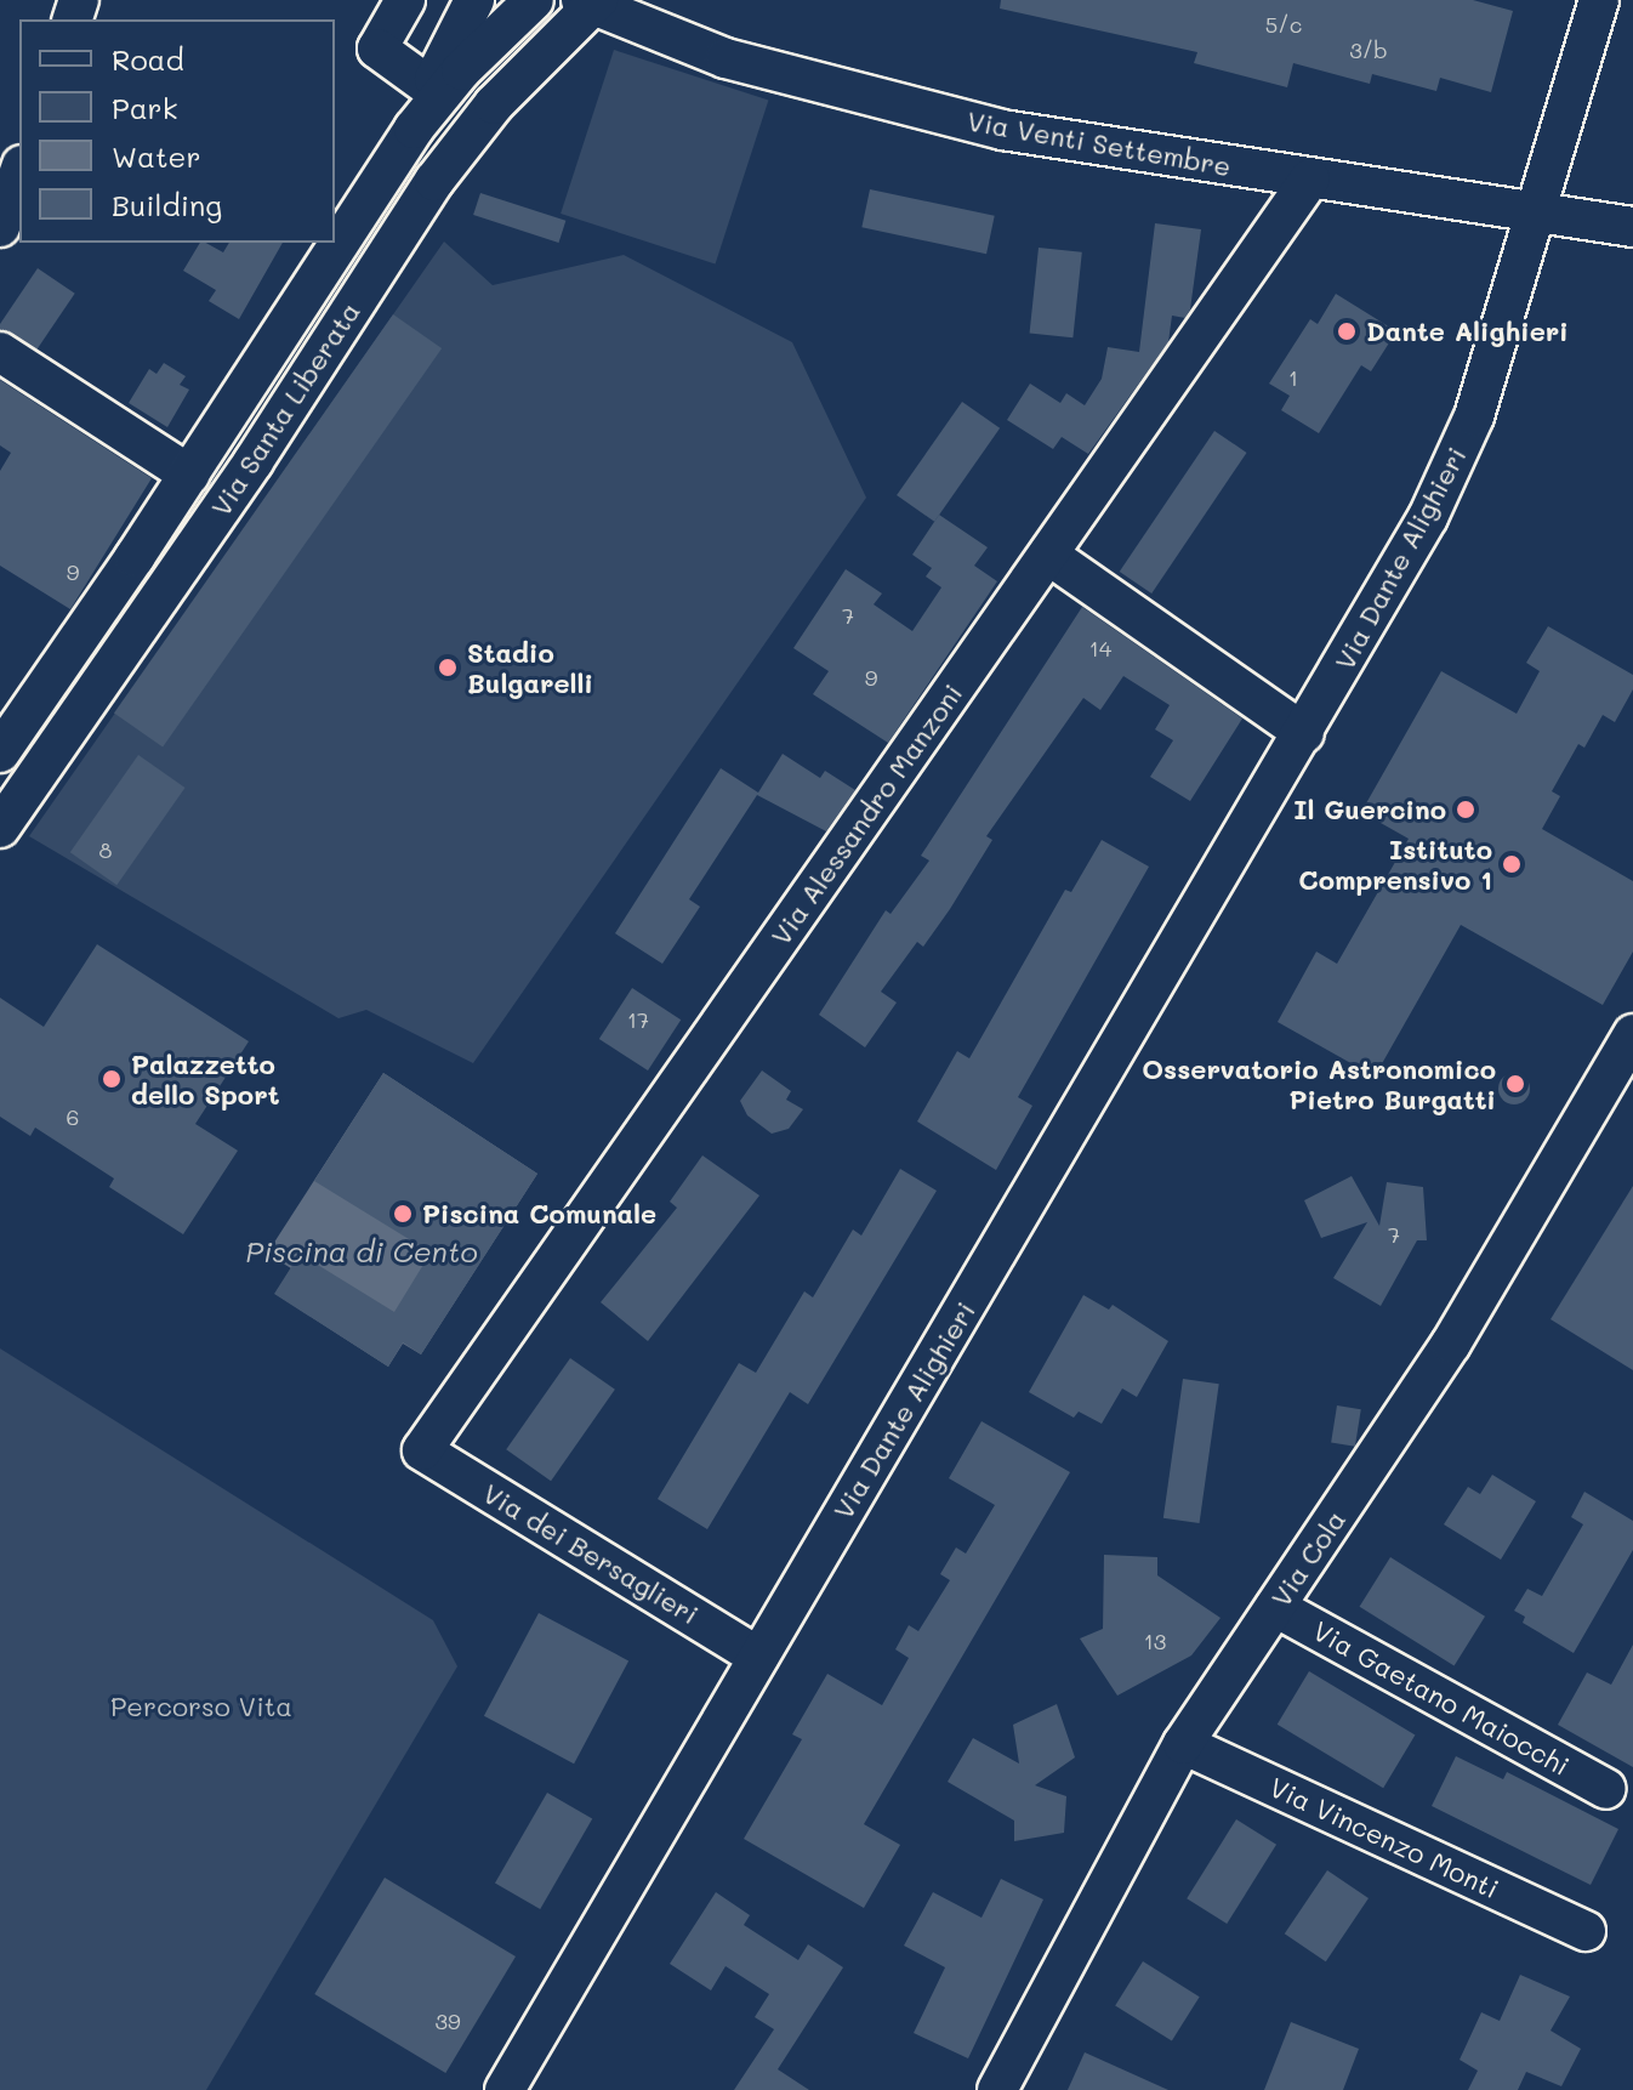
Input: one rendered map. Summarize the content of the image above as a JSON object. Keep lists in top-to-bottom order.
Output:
{
  "streets": {
    "street": [
      "Via Venti Settembre",
      "Via Santa Liberata",
      "Via Dante Alighieri",
      "Via Alessandro Manzoni",
      "Via dei Bersaglieri",
      "Via Cola",
      "Via Gaetano Maiocchi",
      "Via Vincenzo Monti"
    ]
  },
  "crossings": [
    ["Via Venti Settembre", "Via Santa Liberata"],
    ["Via Venti Settembre", "Via Dante Alighieri"],
    ["Via Venti Settembre", "Via Alessandro Manzoni"],
    ["Via Dante Alighieri", "Via dei Bersaglieri"],
    ["Via Alessandro Manzoni", "Via dei Bersaglieri"],
    ["Via Cola", "Via Gaetano Maiocchi"],
    ["Via Cola", "Via Vincenzo Monti"]
  ],
  "water": ["Piscina di Cento"],
  "parks": ["Percorso Vita"],
  "places": [
    "Dante Alighieri",
    "Stadio Bulgarelli",
    "Il Guercino",
    "Istituto Comprensivo 1",
    "Palazzetto dello Sport",
    "Osservatorio Astronomico Pietro Burgatti",
    "Piscina Comunale"
  ],
  "house_numbers": [
    "5/c",
    "3/b",
    "1",
    "9",
    "7",
    "14",
    "9",
    "8",
    "17",
    "6",
    "7",
    "13",
    "39"
  ],
  "legend": [
    "Road",
    "Park",
    "Water",
    "Building"
  ]
}
